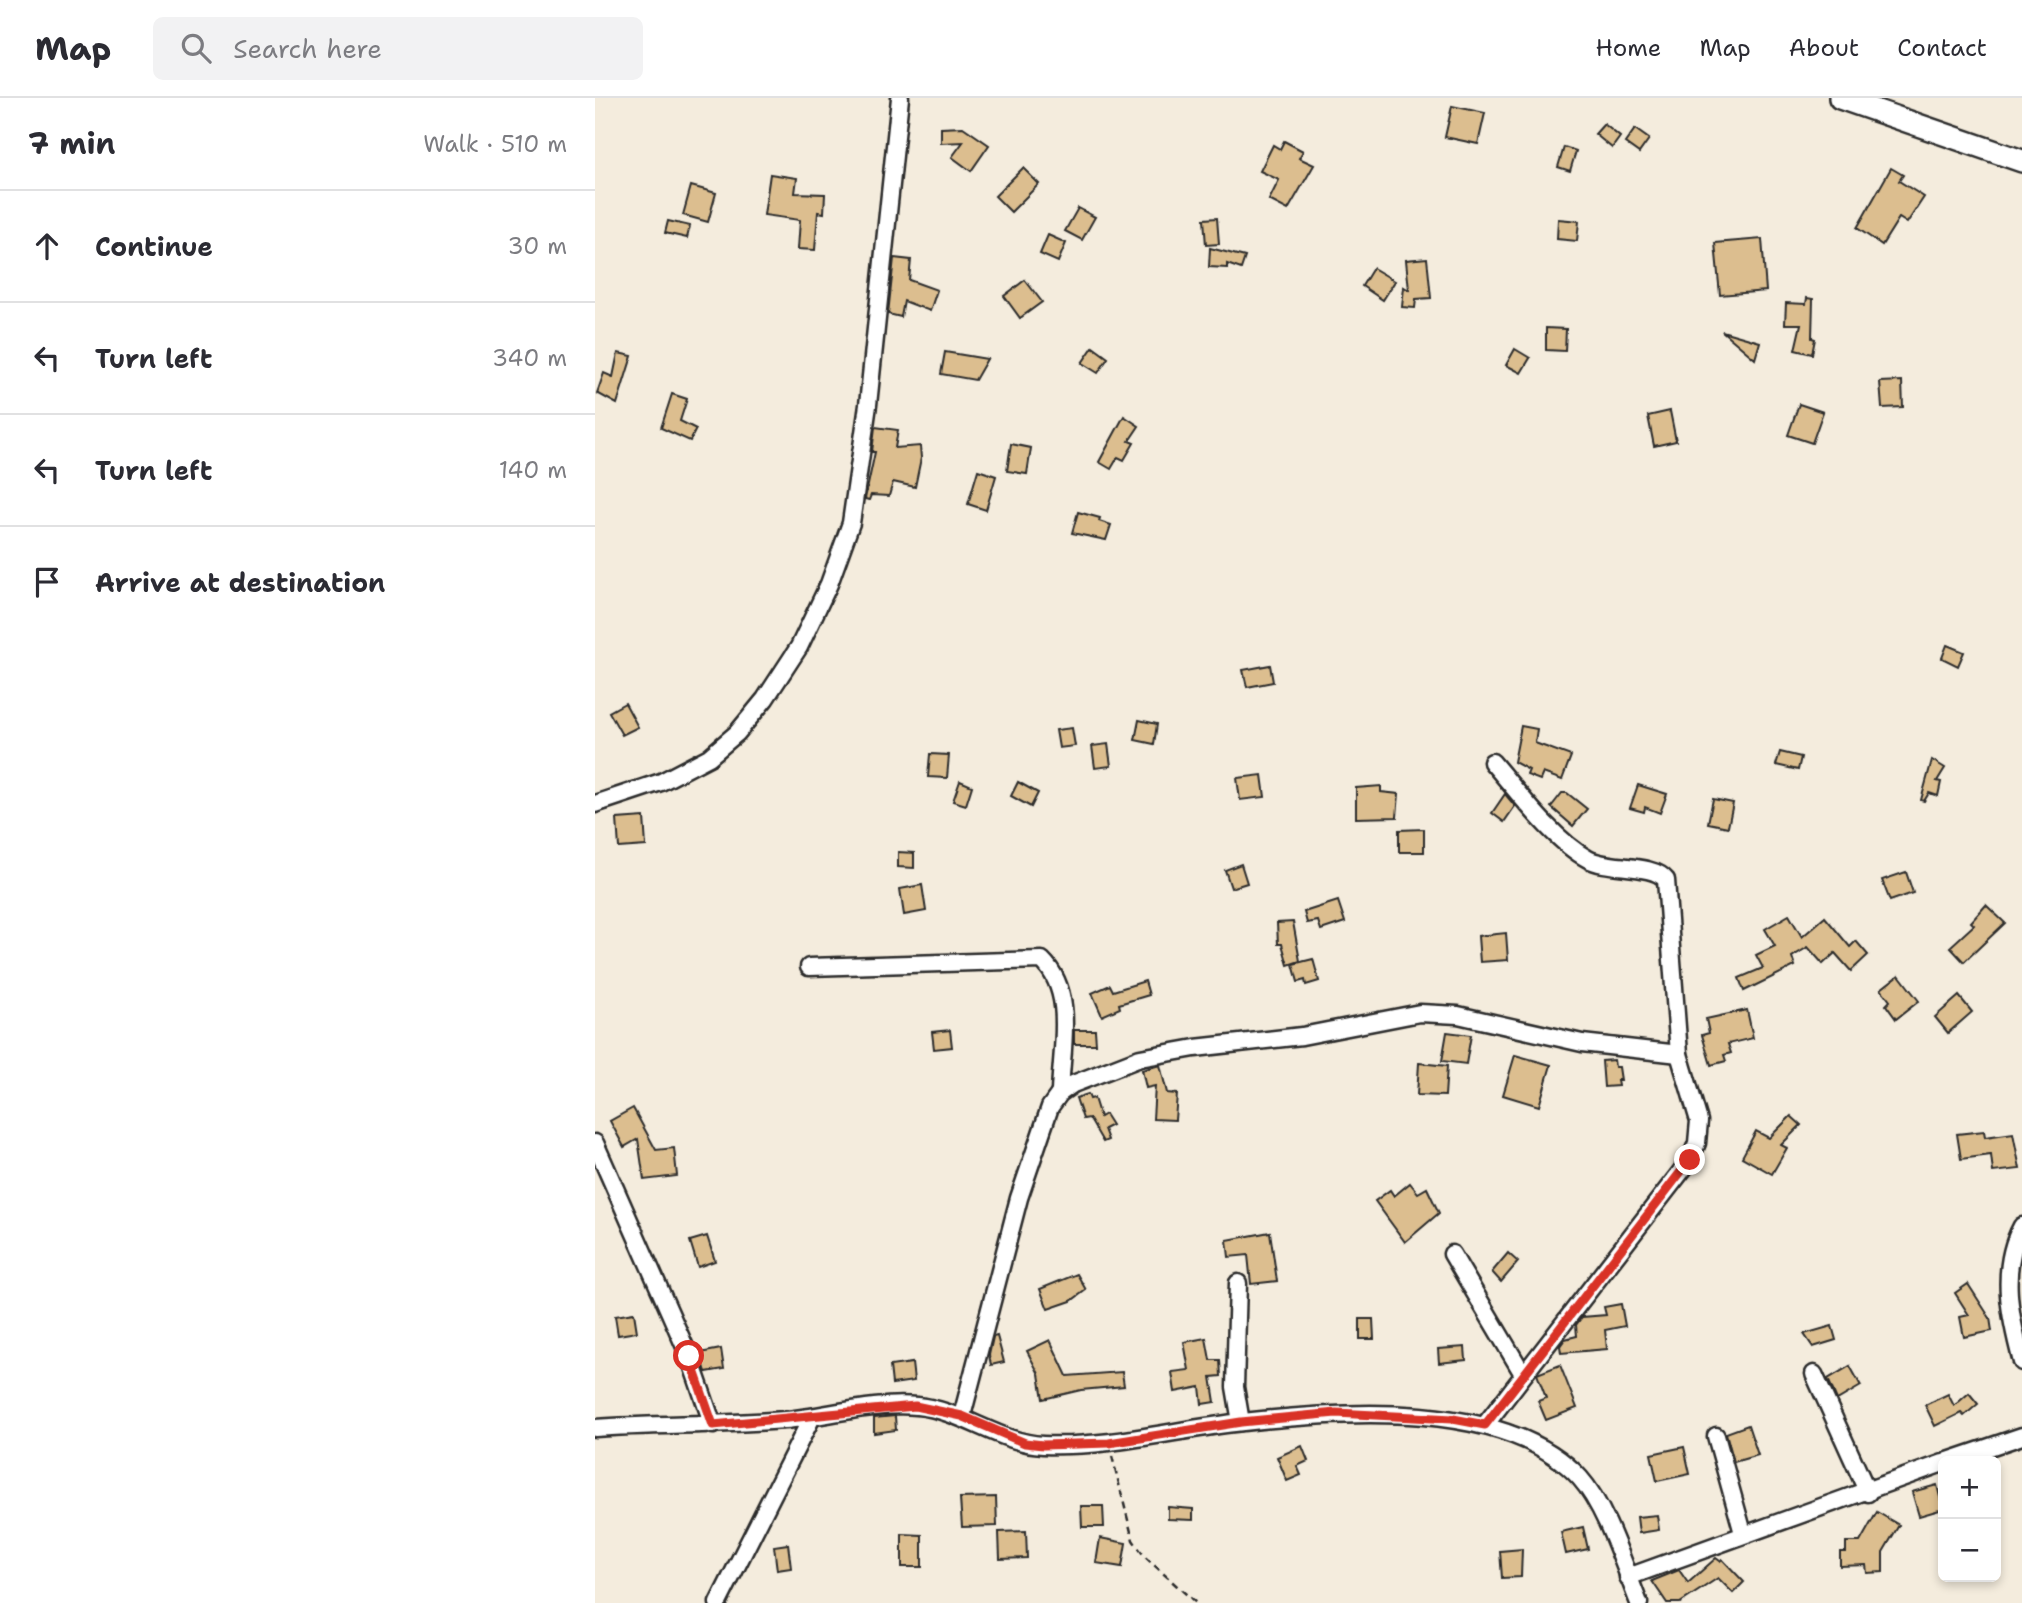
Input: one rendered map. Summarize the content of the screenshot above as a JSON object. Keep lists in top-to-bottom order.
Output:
{
  "page": {
    "header": "Map",
    "search": "Search here",
    "nav": [
      "Home",
      "Map",
      "About",
      "Contact"
    ],
    "heading": ["7 min", "Walk · 510 m"],
    "list": [
      ["Continue", "30 m"],
      ["Turn left", "340 m"],
      ["Turn left", "140 m"],
      "Arrive at destination"
    ],
    "map_buttons": ["+", "−"]
  }
}
